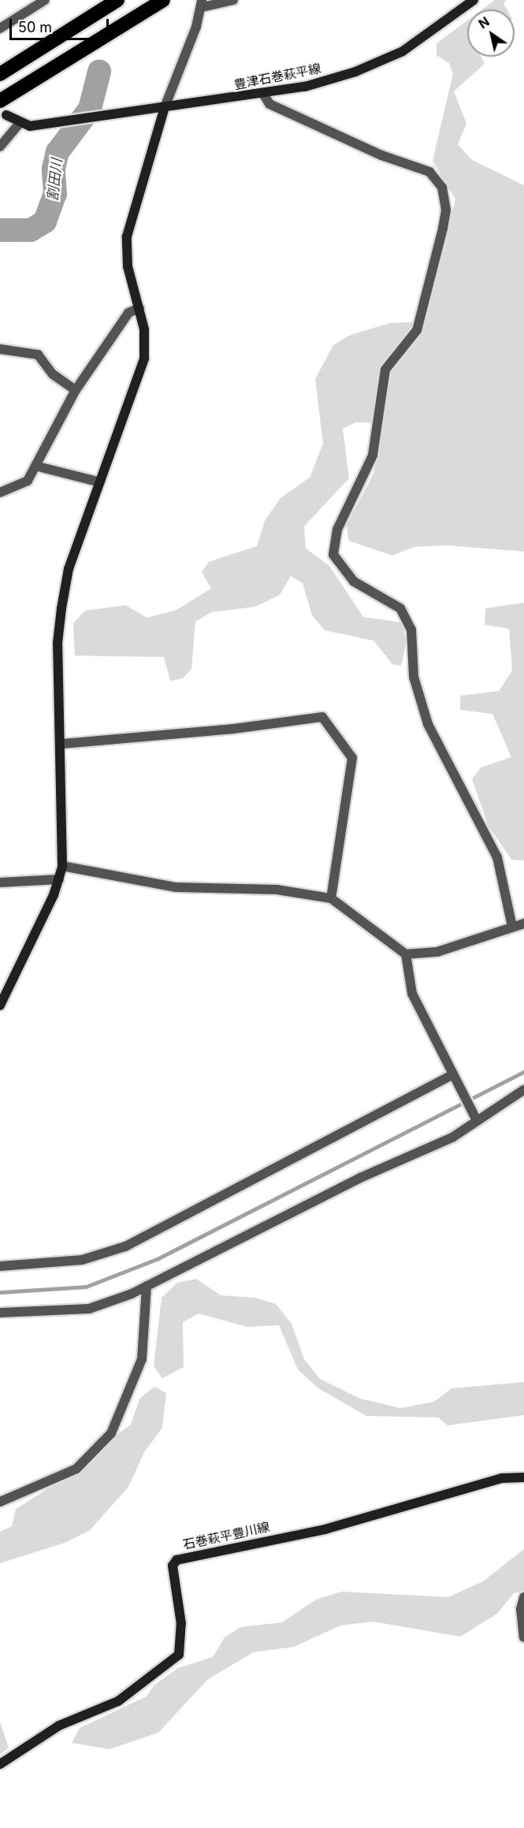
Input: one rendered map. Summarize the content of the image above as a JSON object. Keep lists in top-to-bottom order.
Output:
{
  "streets": {
    "main road": ["豊津石巻萩平線", "石巻萩平豊川線"]
  },
  "water": ["割田川"],
  "scale_bar": "50 m",
  "north": "top left"
}
